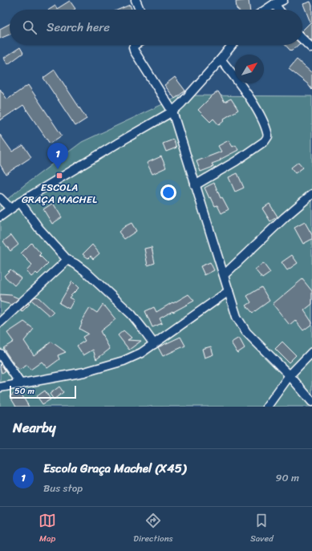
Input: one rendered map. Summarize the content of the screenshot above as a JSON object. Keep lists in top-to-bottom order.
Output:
{
  "places": {
    "transit": ["ESCOLA GRAÇA MACHEL"]
  },
  "scale_bar": "50 m",
  "north": "top right",
  "page": {
    "search": "Search here",
    "pins": "1",
    "scale": "50 m",
    "heading": "Nearby",
    "list": [
      {
        "mark": "1",
        "name": "Escola Graça Machel (X45)",
        "note": "Bus stop",
        "value": "90 m"
      }
    ],
    "nav": ["Map", "Directions", "Saved"]
  }
}
